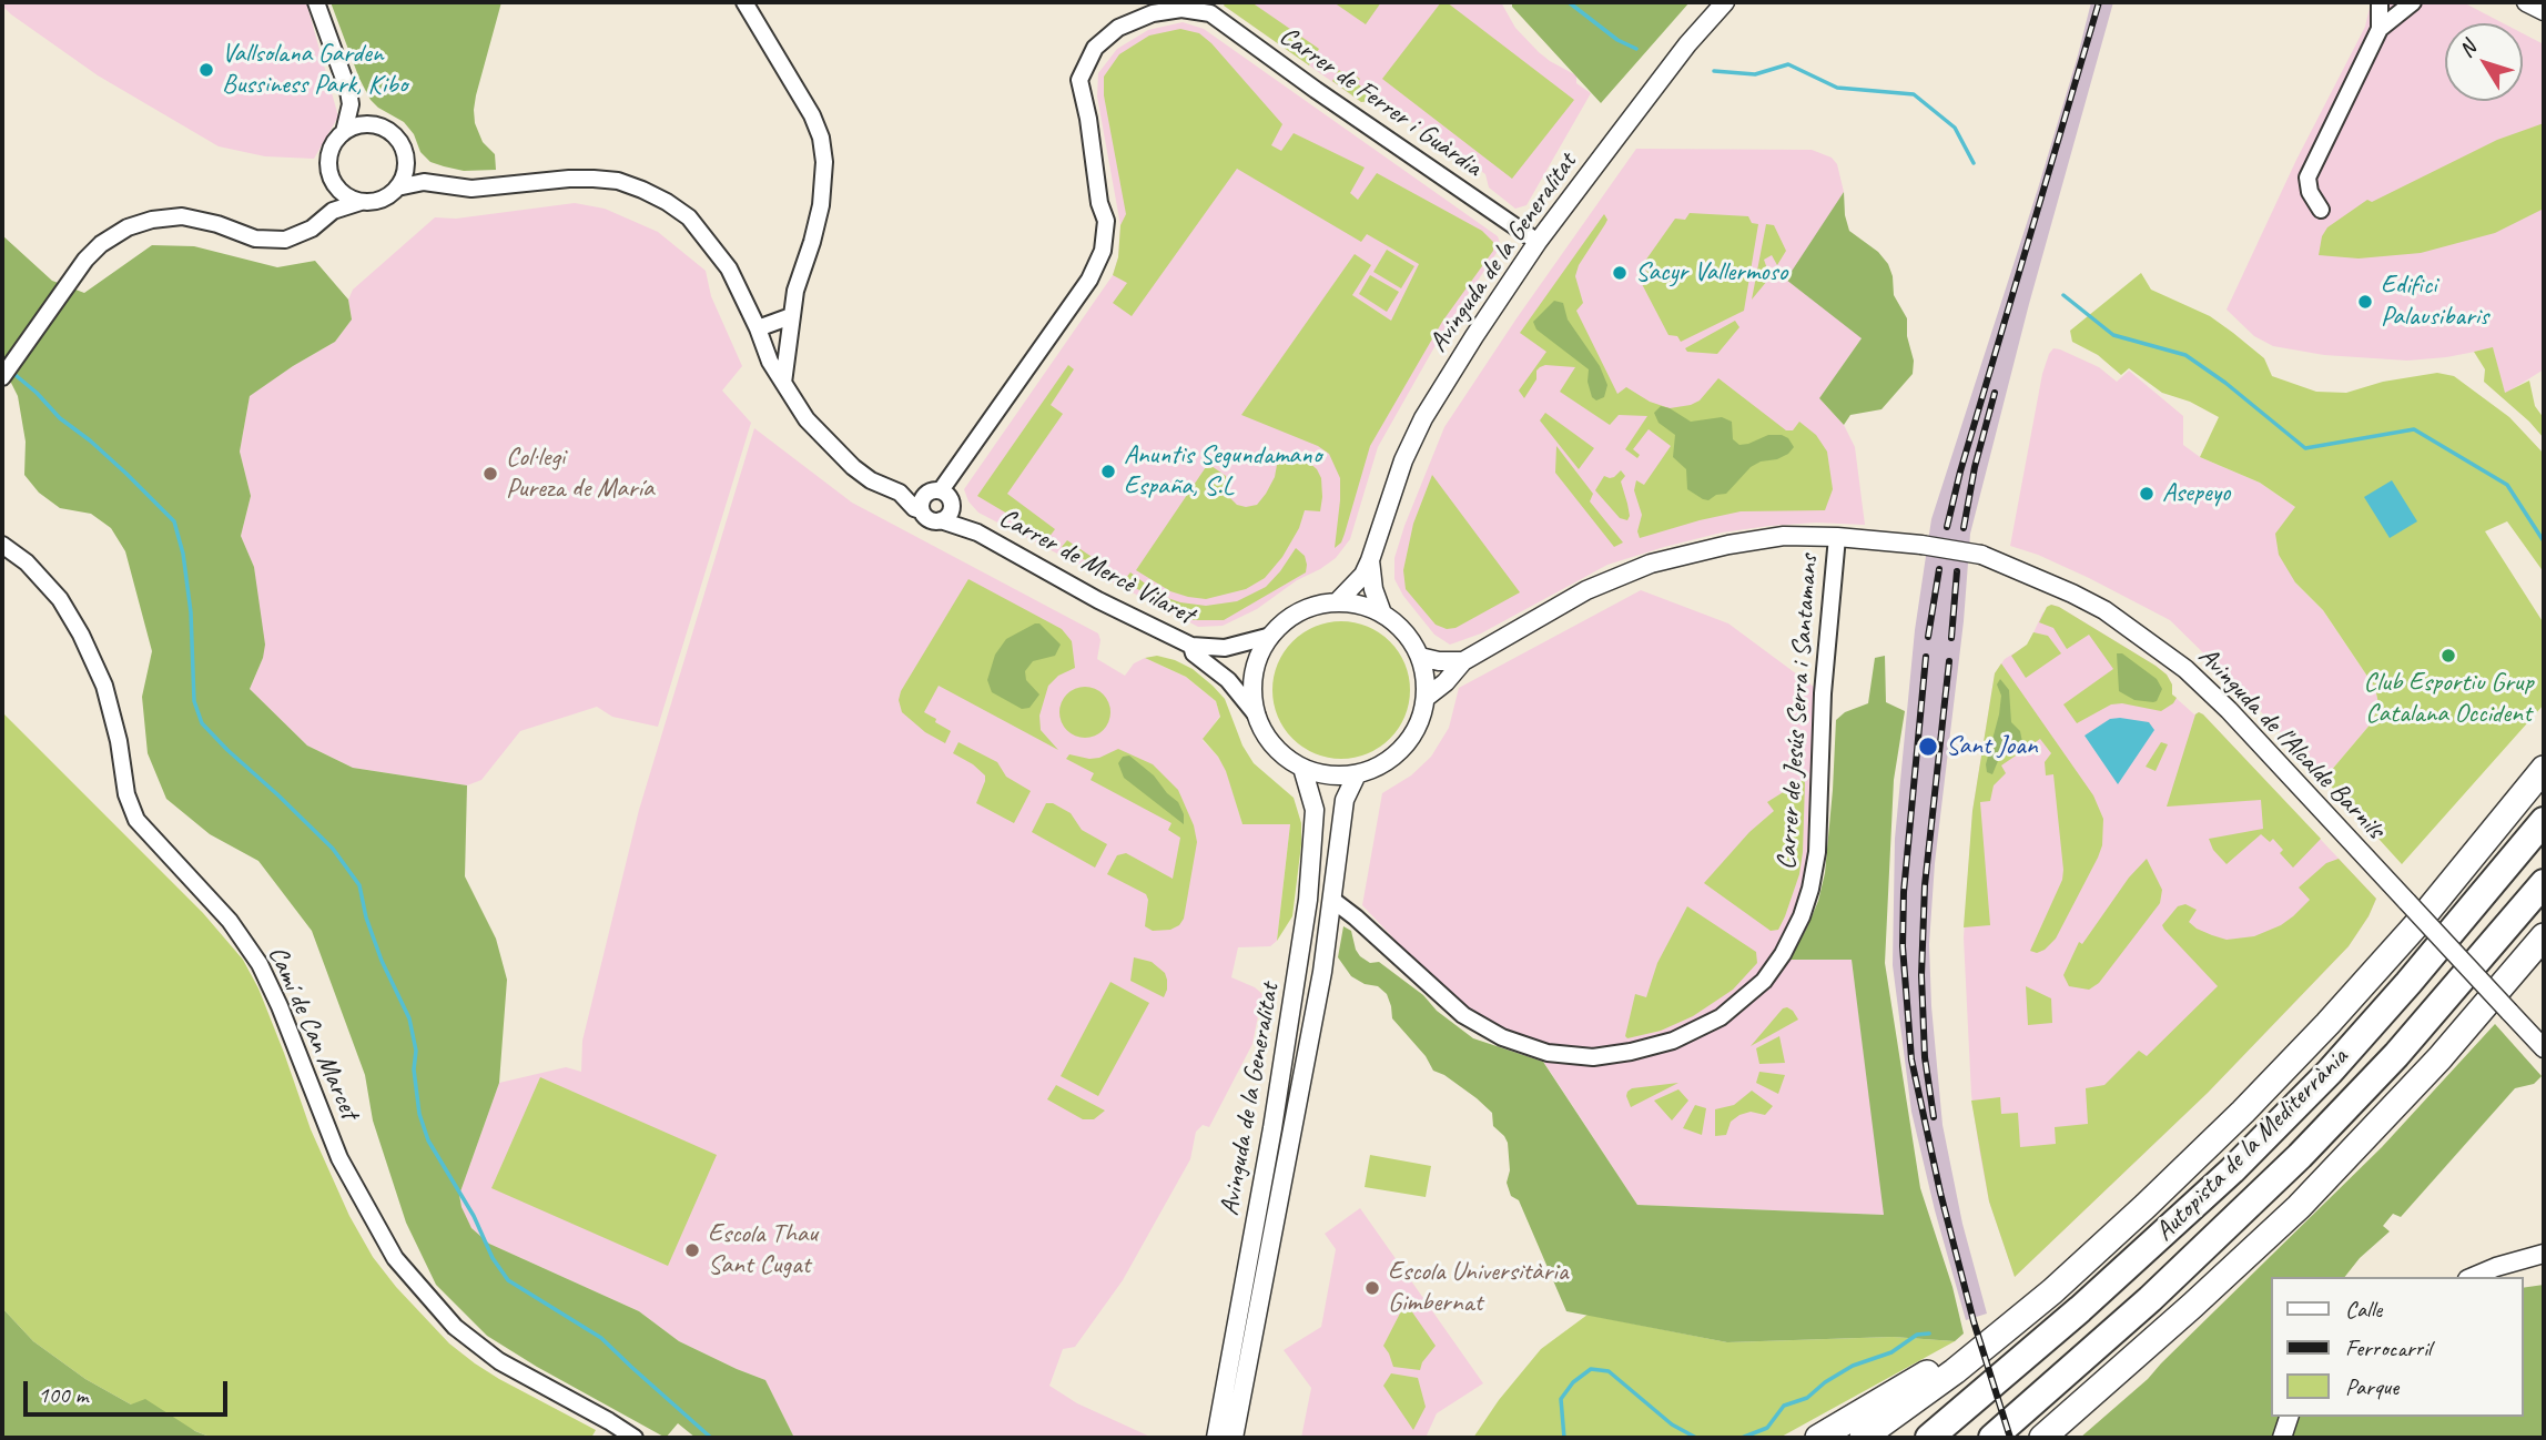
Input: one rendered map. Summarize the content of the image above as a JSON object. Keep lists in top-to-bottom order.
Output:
{
  "streets": {
    "highway": ["Autopista de la Mediterrània"],
    "street": [
      "Carrer de Ferrer i Guàrdia",
      "Avinguda de la Generalitat",
      "Carrer de Mercè Vilaret",
      "Carrer de Jesús Serra i Santamans",
      "Avinguda de l'Alcalde Barnils",
      "Camí de Can Marcet"
    ]
  },
  "crossings": [
    ["Carrer de Ferrer i Guàrdia", "Avinguda de la Generalitat"],
    ["Carrer de Ferrer i Guàrdia", "Carrer de Mercè Vilaret"],
    ["Avinguda de la Generalitat", "Carrer de Mercè Vilaret"],
    ["Avinguda de la Generalitat", "Carrer de Jesús Serra i Santamans"],
    ["Avinguda de la Generalitat", "Avinguda de l'Alcalde Barnils"],
    ["Carrer de Mercè Vilaret", "Avinguda de l'Alcalde Barnils"],
    ["Carrer de Jesús Serra i Santamans", "Avinguda de l'Alcalde Barnils"]
  ],
  "places": [
    "Vallsolana Garden Bussiness Park, Kibo",
    "Sacyr Vallermoso",
    "Edifici Palausibaris",
    "Anuntis Segundamano España, S.L",
    "Col·legi Pureza de María",
    "Asepeyo",
    "Club Esportiu Grup Catalana Occident",
    "Sant Joan",
    "Escola Thau Sant Cugat",
    "Escola Universitària Gimbernat"
  ],
  "legend": ["Calle", "Ferrocarril", "Parque"],
  "scale_bar": "100 m",
  "north": "top left"
}
